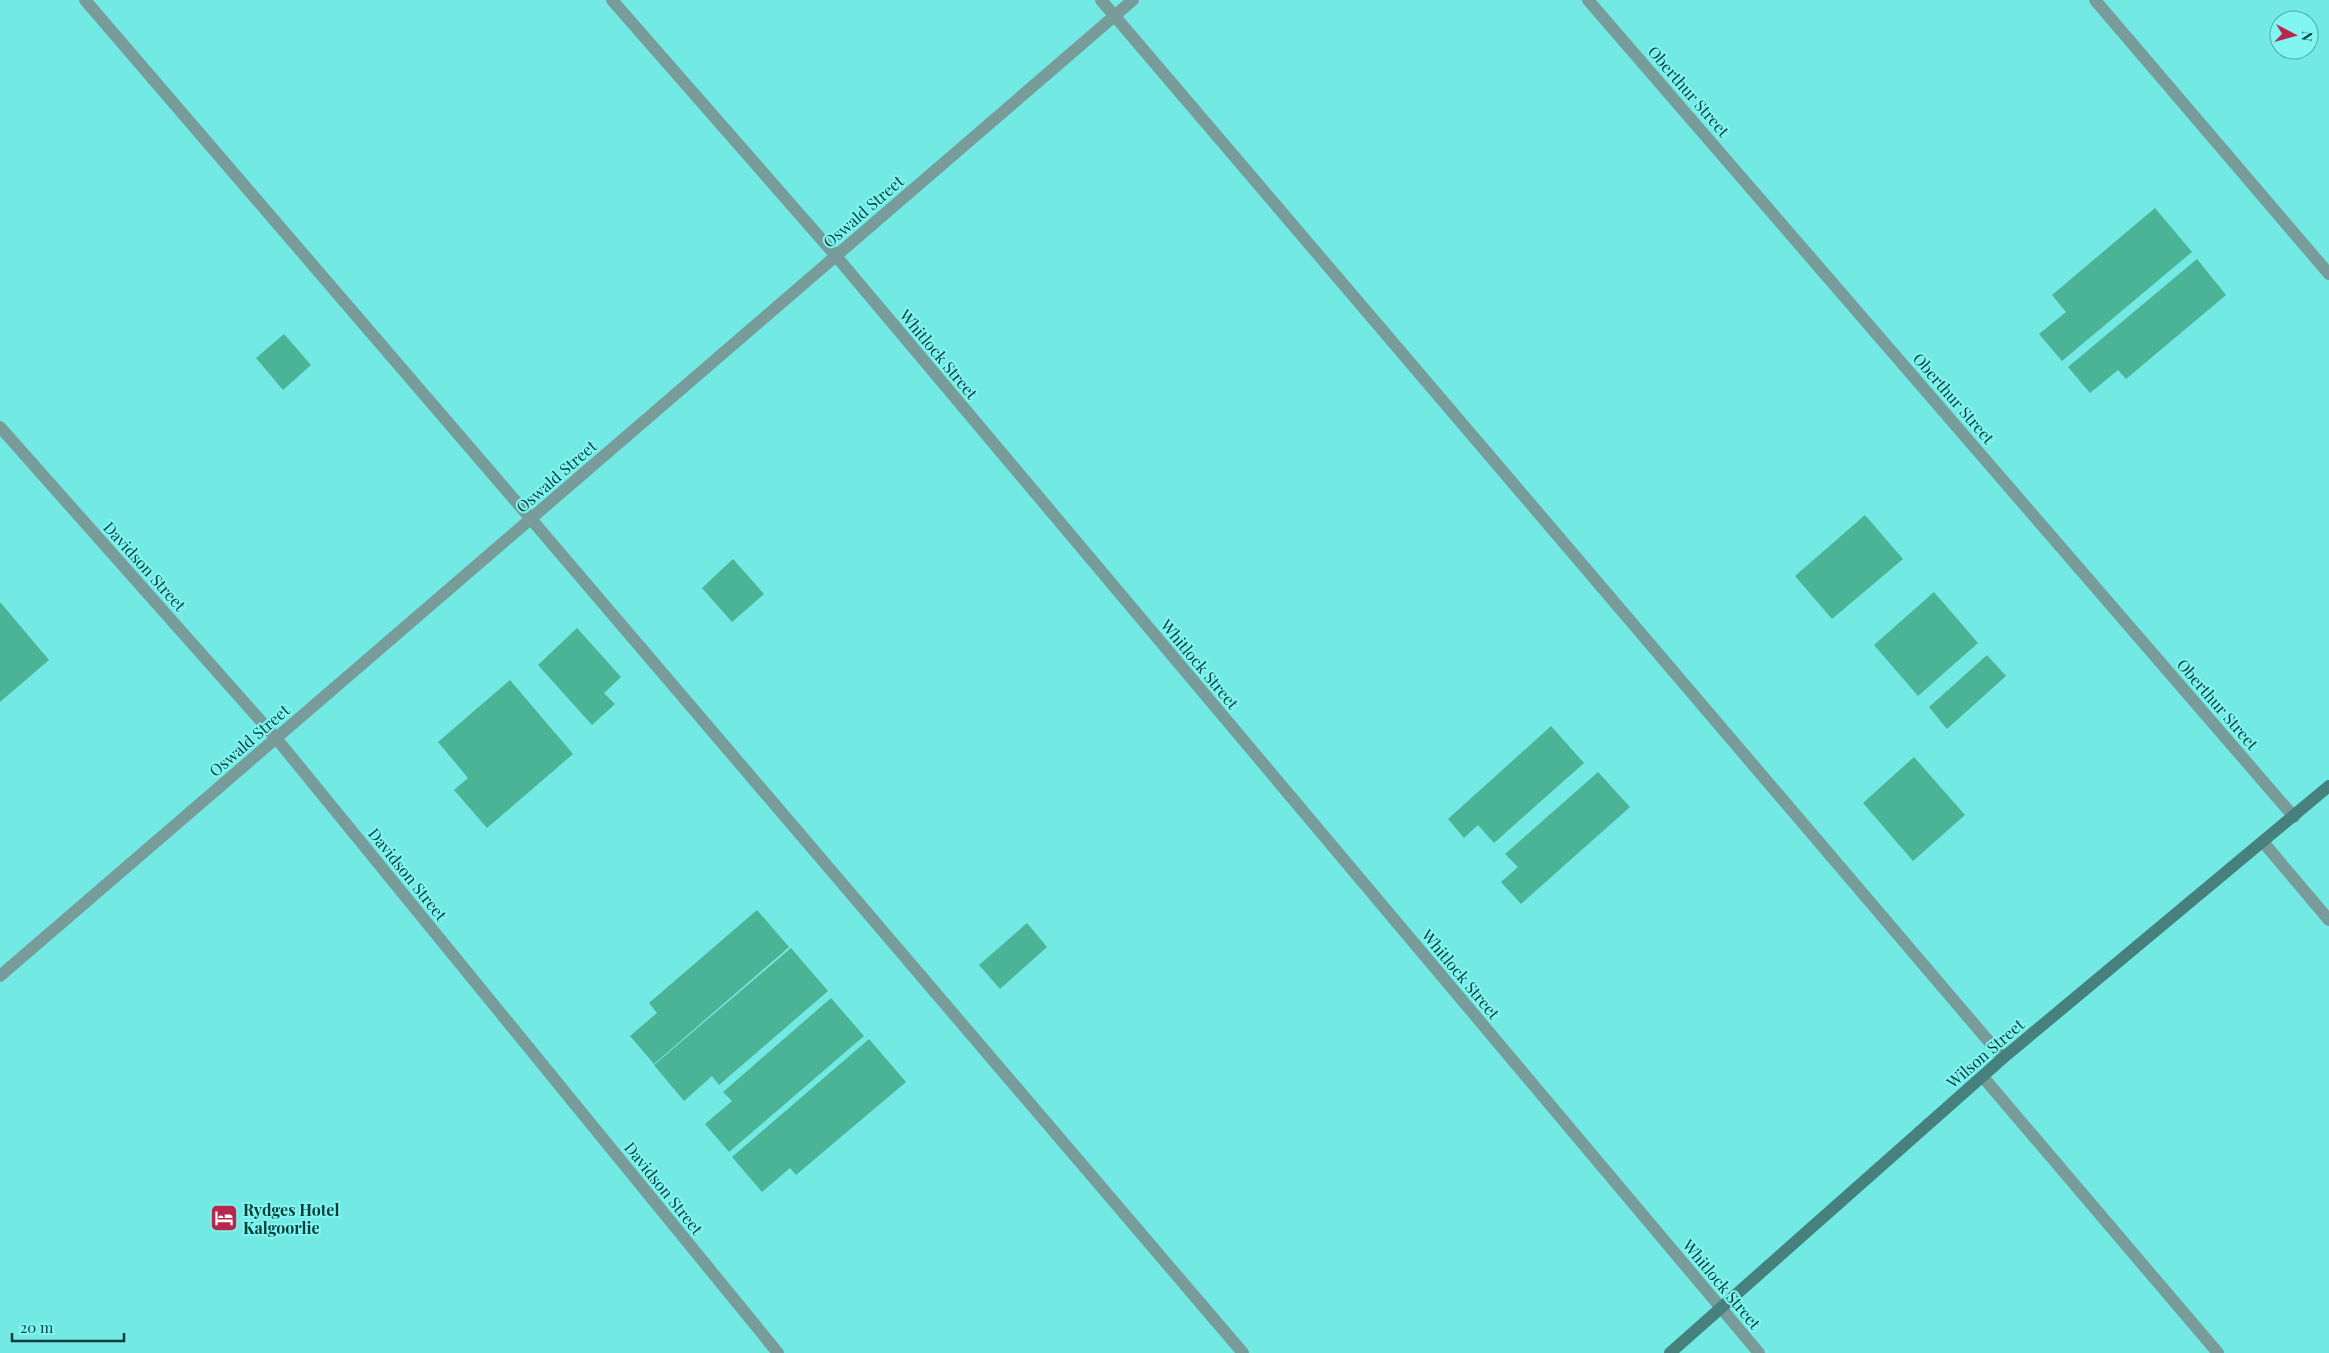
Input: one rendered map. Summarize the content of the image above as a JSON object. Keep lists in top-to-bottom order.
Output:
{
  "streets": {
    "street": [
      "Oberthur Street",
      "Oswald Street",
      "Whitlock Street",
      "Davidson Street",
      "Wilson Street"
    ]
  },
  "crossings": [
    ["Oberthur Street", "Wilson Street"],
    ["Oswald Street", "Whitlock Street"],
    ["Oswald Street", "Davidson Street"],
    ["Whitlock Street", "Wilson Street"]
  ],
  "places": {
    "hotel": ["Rydges Hotel Kalgoorlie"]
  },
  "scale_bar": "20 m",
  "north": "right"
}
